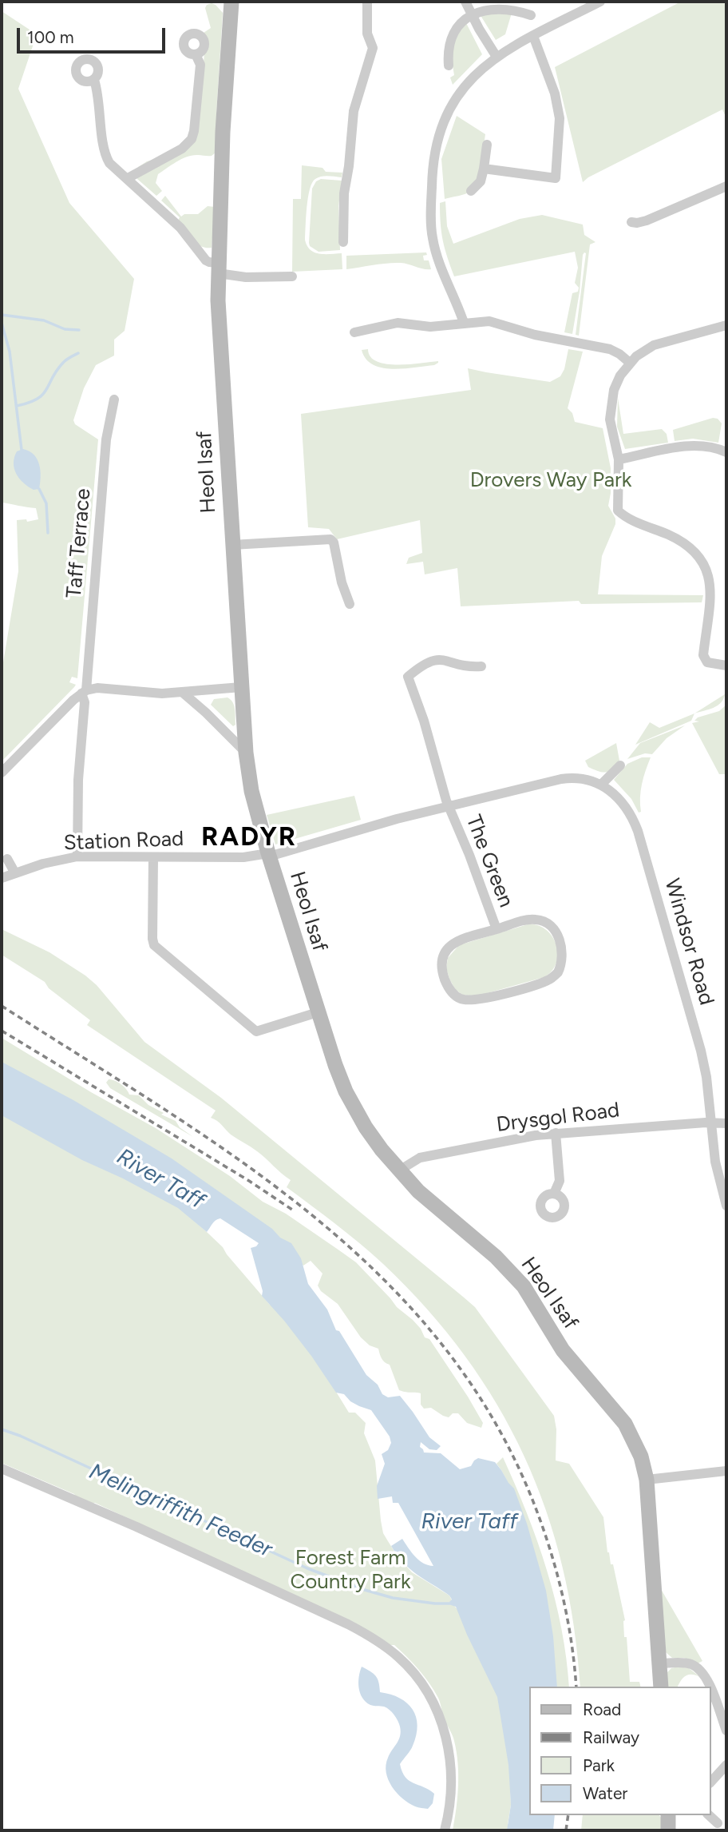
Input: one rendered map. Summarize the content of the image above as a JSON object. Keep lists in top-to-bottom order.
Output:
{
  "streets": {
    "main road": ["Heol Isaf"],
    "street": [
      "Taff Terrace",
      "Station Road",
      "The Green",
      "Windsor Road",
      "Drysgol Road"
    ]
  },
  "crossings": [
    ["Heol Isaf", "Station Road"],
    ["Heol Isaf", "Windsor Road"],
    ["Heol Isaf", "Drysgol Road"],
    ["Taff Terrace", "Station Road"],
    ["Station Road", "Windsor Road"],
    ["The Green", "Windsor Road"],
    ["Windsor Road", "Drysgol Road"]
  ],
  "districts": ["RADYR"],
  "water": ["River Taff", "Melingriffith Feeder"],
  "parks": ["Drovers Way Park", "Forest Farm Country Park"],
  "legend": [
    "Road",
    "Railway",
    "Park",
    "Water"
  ],
  "scale_bar": "100 m"
}
